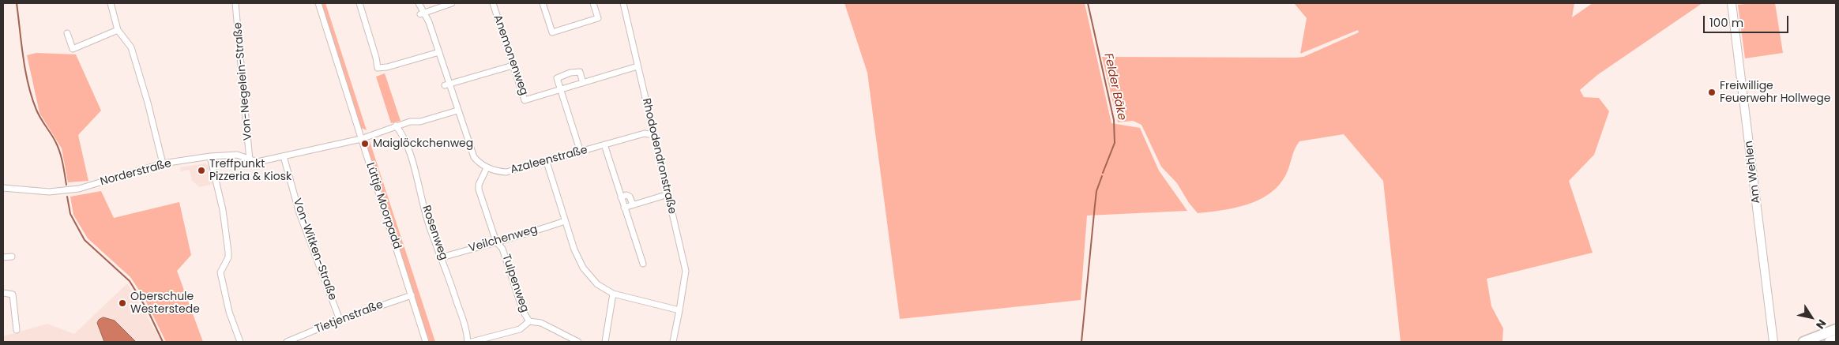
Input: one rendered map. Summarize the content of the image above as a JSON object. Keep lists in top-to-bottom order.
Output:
{
  "streets": {
    "street": [
      "Anemonenweg",
      "Von-Negelein-Straße",
      "Rhododendronstraße",
      "Azaleenstraße",
      "Am Wehlen",
      "Norderstraße",
      "Lüttje Moorpadd",
      "Rosenweg",
      "Veilchenweg",
      "Von-Witken-Straße",
      "Tulpenweg",
      "Tietjenstraße"
    ]
  },
  "crossings": [
    ["Von-Negelein-Straße", "Norderstraße"],
    ["Azaleenstraße", "Tulpenweg"],
    ["Norderstraße", "Lüttje Moorpadd"],
    ["Norderstraße", "Von-Witken-Straße"],
    ["Lüttje Moorpadd", "Tietjenstraße"],
    ["Rosenweg", "Veilchenweg"],
    ["Veilchenweg", "Tulpenweg"],
    ["Von-Witken-Straße", "Tietjenstraße"]
  ],
  "water": ["Felder Bäke"],
  "places": [
    "Freiwillige Feuerwehr Hollwege",
    "Maiglöckchenweg",
    "Treffpunkt Pizzeria & Kiosk",
    "Oberschule Westerstede"
  ],
  "scale_bar": "100 m",
  "north": "bottom right"
}
